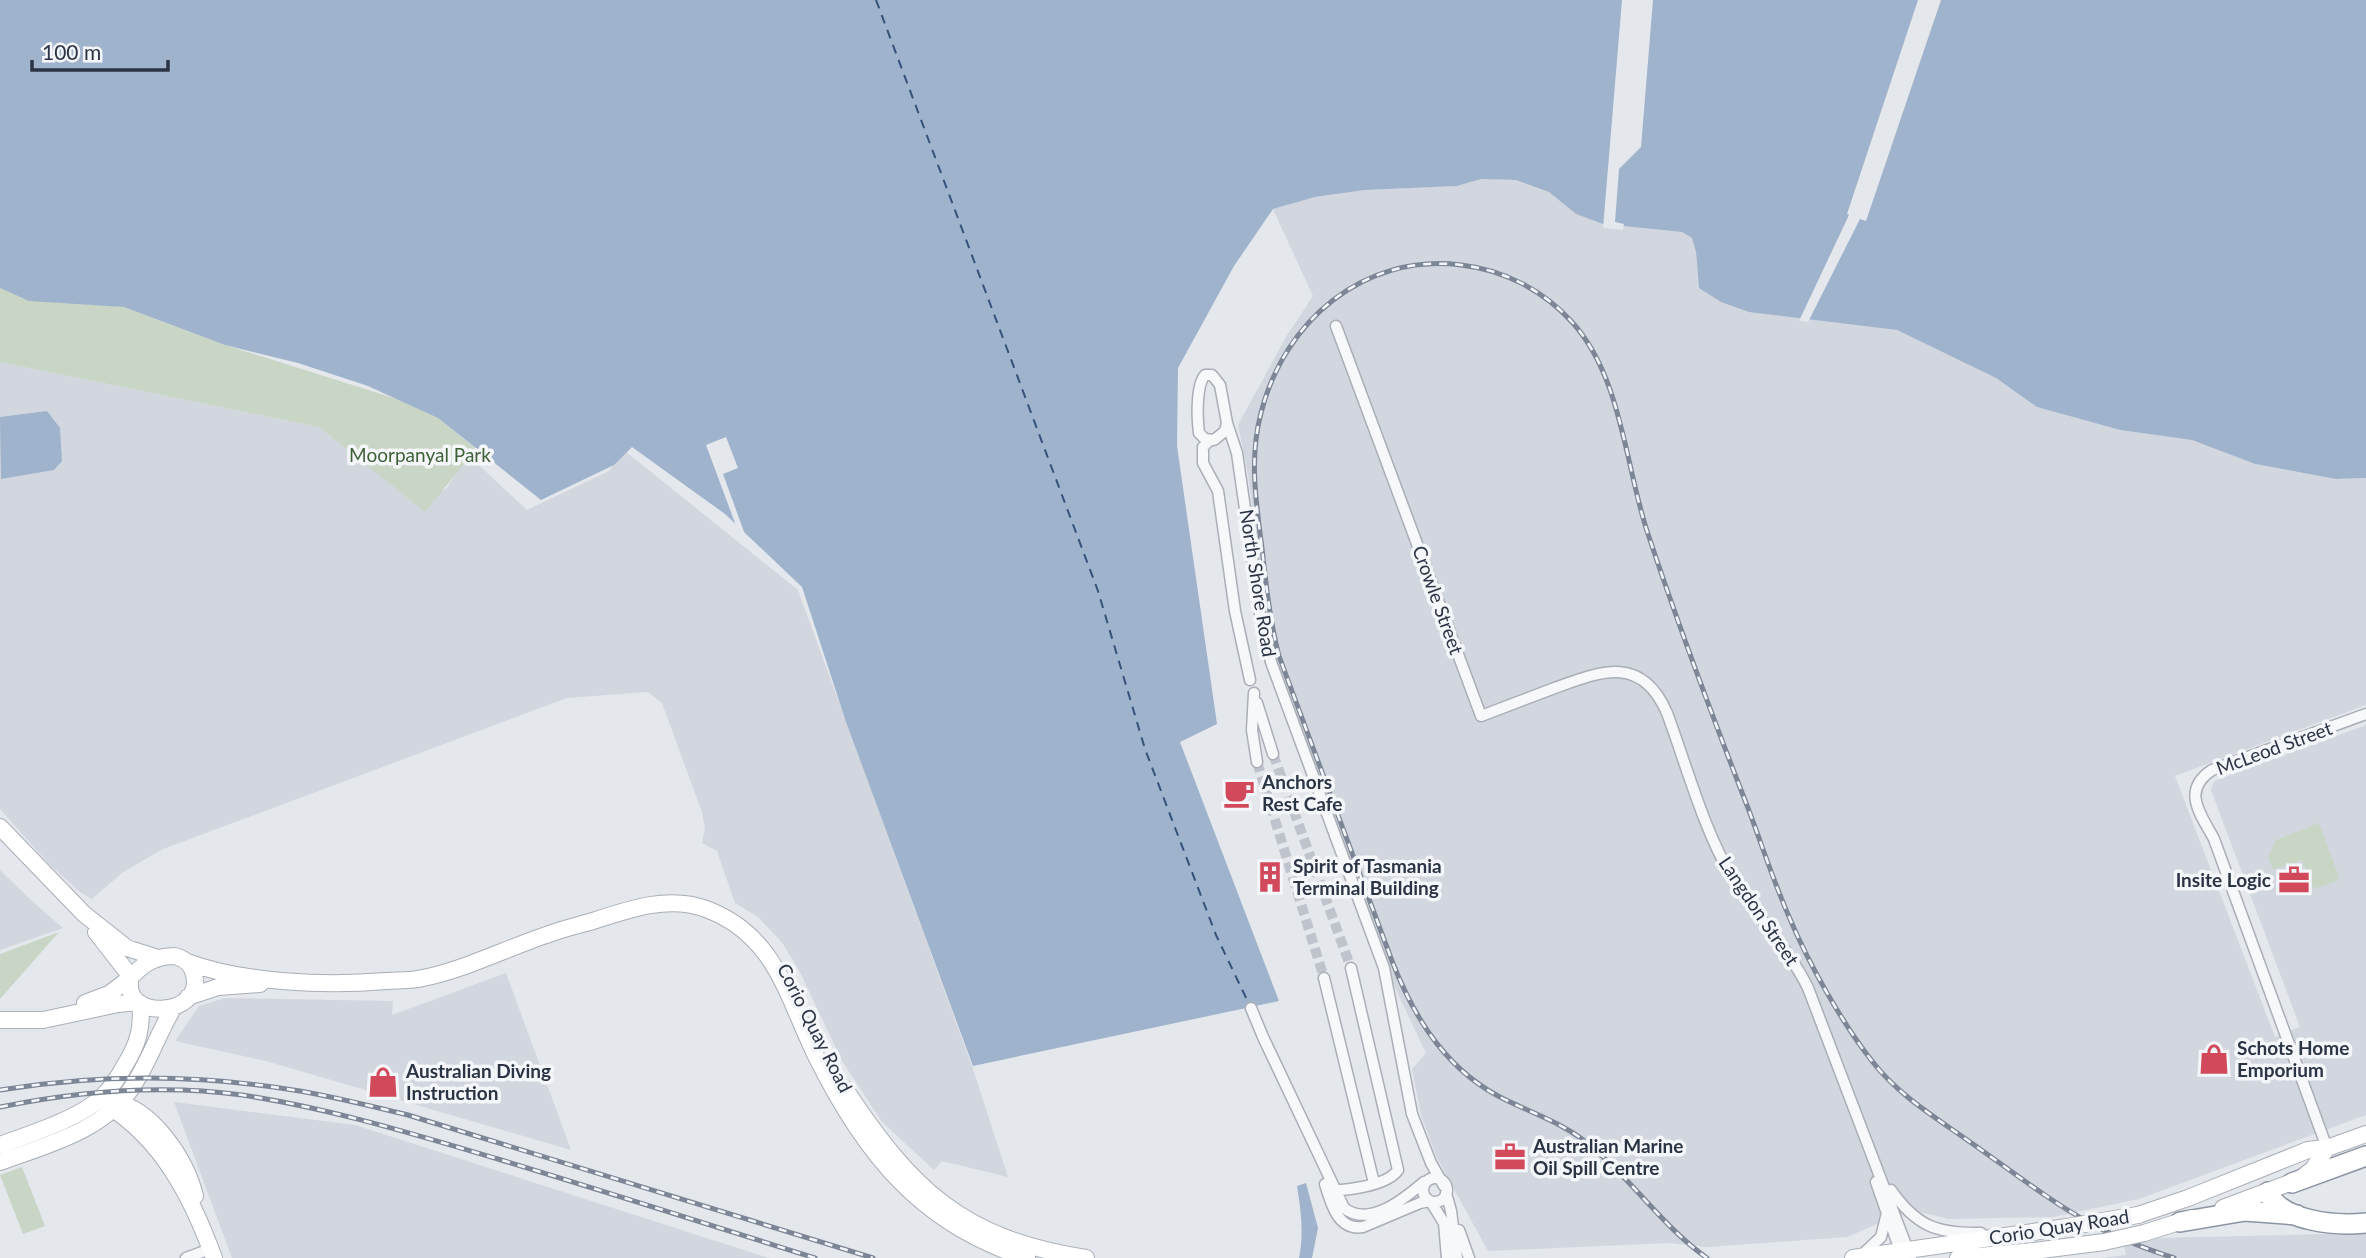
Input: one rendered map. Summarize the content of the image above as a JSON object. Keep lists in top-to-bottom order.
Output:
{
  "streets": {
    "main road": ["Corio Quay Road"],
    "street": [
      "North Shore Road",
      "Crowle Street",
      "McLeod Street",
      "Langdon Street"
    ]
  },
  "crossings": [
    ["Crowle Street", "Langdon Street"],
    ["McLeod Street", "Corio Quay Road"],
    ["Langdon Street", "Corio Quay Road"]
  ],
  "parks": ["Moorpanyal Park"],
  "places": {
    "cafe": ["Anchors Rest Cafe"],
    "building": ["Spirit of Tasmania Terminal Building"],
    "office": ["Insite Logic", "Australian Marine Oil Spill Centre"],
    "shop": ["Schots Home Emporium", "Australian Diving Instruction"]
  },
  "scale_bar": "100 m"
}
